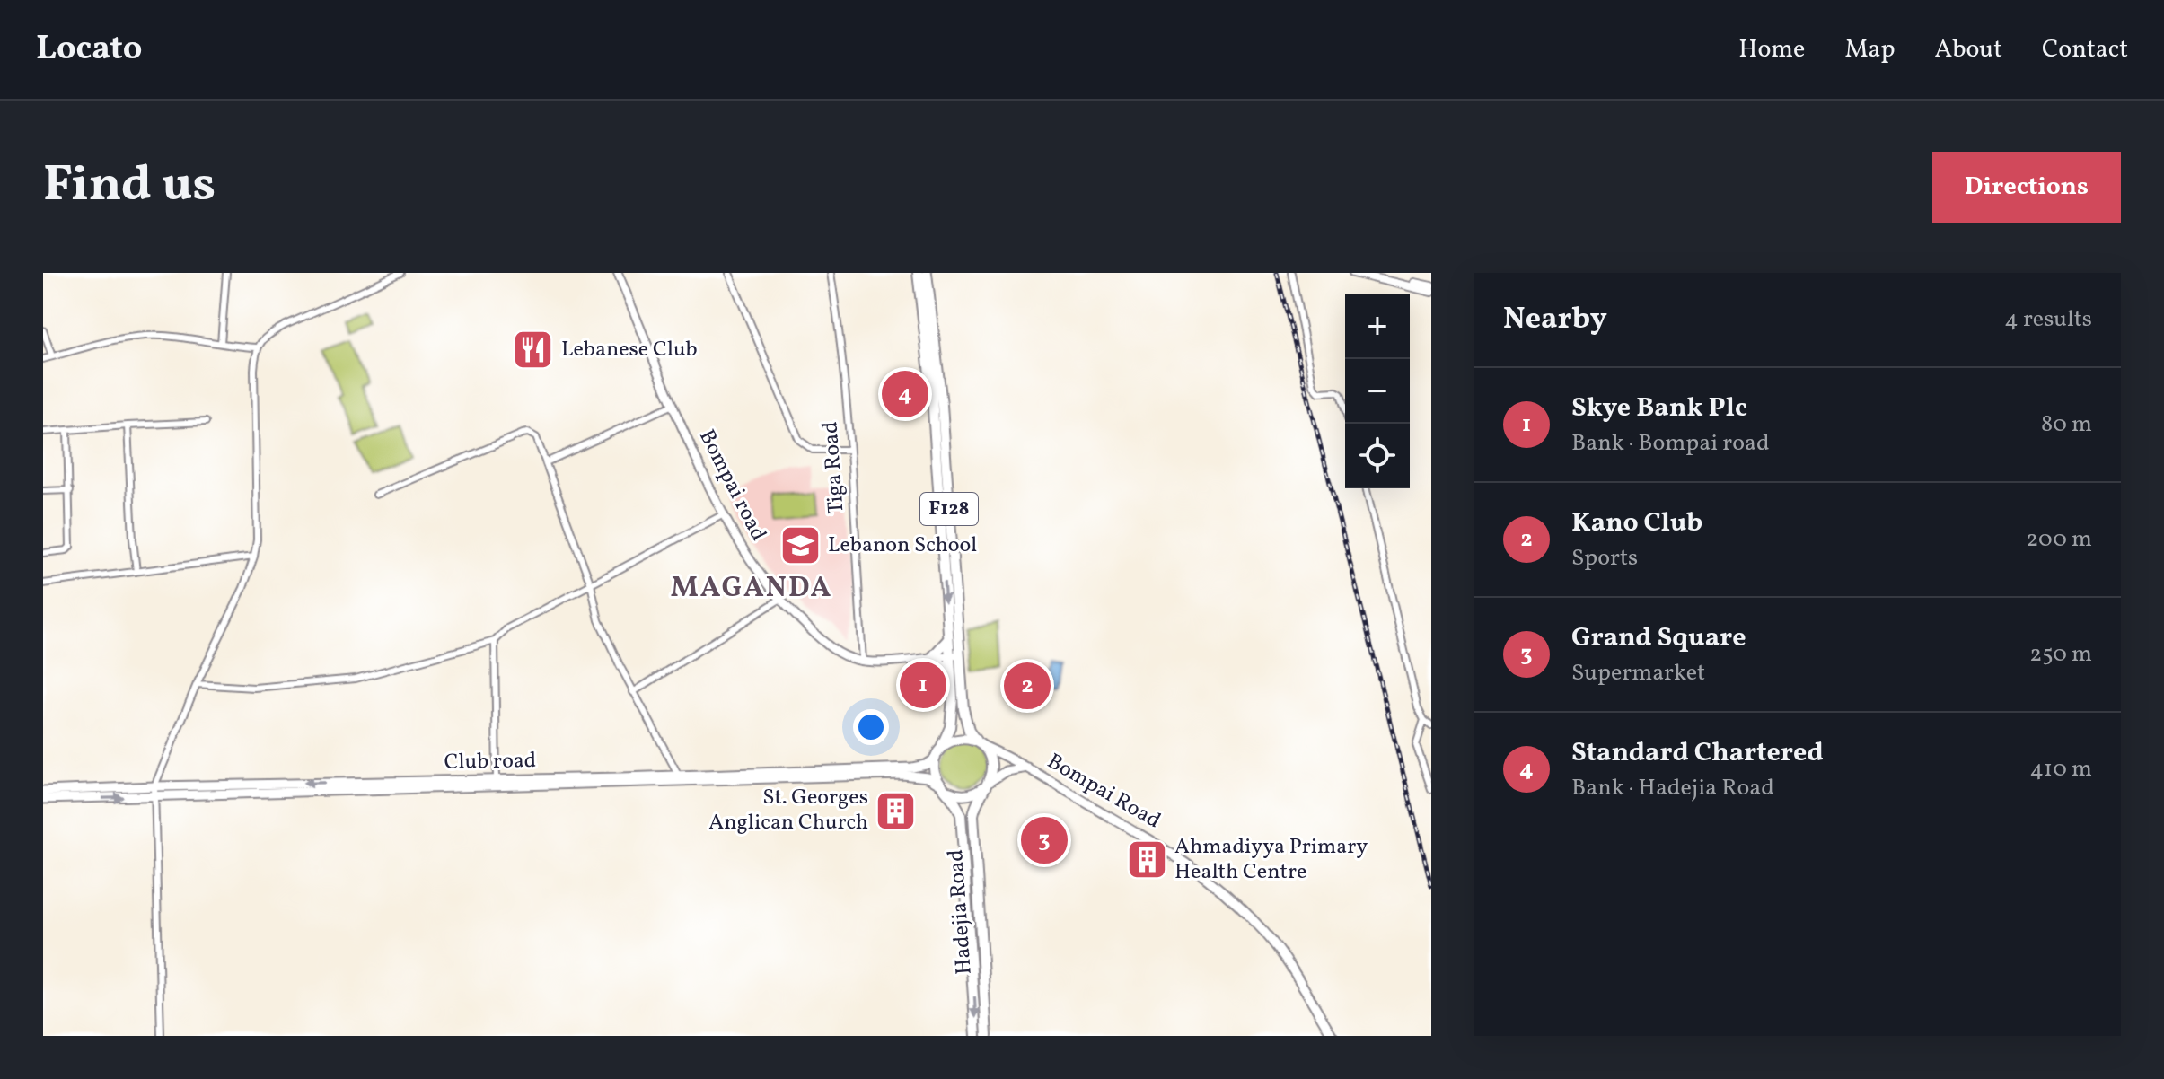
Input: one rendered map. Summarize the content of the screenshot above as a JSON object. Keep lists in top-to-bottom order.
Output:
{
  "streets": {
    "main road": [
      "F128",
      "Club road",
      "Bompai Road",
      "Hadejia Road"
    ],
    "street": ["Tiga Road", "Bompai road"]
  },
  "crossings": [
    ["Tiga Road", "Bompai road"],
    ["Bompai road", "F128"],
    ["F128", "Club road"],
    ["F128", "Bompai Road"],
    ["F128", "Hadejia Road"],
    ["Club road", "Bompai Road"],
    ["Club road", "Hadejia Road"],
    ["Bompai Road", "Hadejia Road"]
  ],
  "districts": ["MAGANDA"],
  "places": {
    "restaurant": ["Lebanese Club"],
    "school or university": ["Lebanon School"],
    "building": ["St. Georges Anglican Church", "Ahmadiyya Primary Health Centre"]
  },
  "page": {
    "header": "Locato",
    "nav": [
      "Home",
      "Map",
      "About",
      "Contact"
    ],
    "title": "Find us",
    "buttons": "Directions",
    "heading": ["Nearby", "4 results"],
    "map_buttons": ["+", "−"],
    "list": [
      {
        "mark": "1",
        "name": "Skye Bank Plc",
        "note": "Bank · Bompai road",
        "value": "80 m"
      },
      {
        "mark": "2",
        "name": "Kano Club",
        "note": "Sports",
        "value": "200 m"
      },
      {
        "mark": "3",
        "name": "Grand Square",
        "note": "Supermarket",
        "value": "250 m"
      },
      {
        "mark": "4",
        "name": "Standard Chartered",
        "note": "Bank · Hadejia Road",
        "value": "410 m"
      }
    ],
    "pins": [
      "4",
      "1",
      "2",
      "3"
    ]
  }
}
